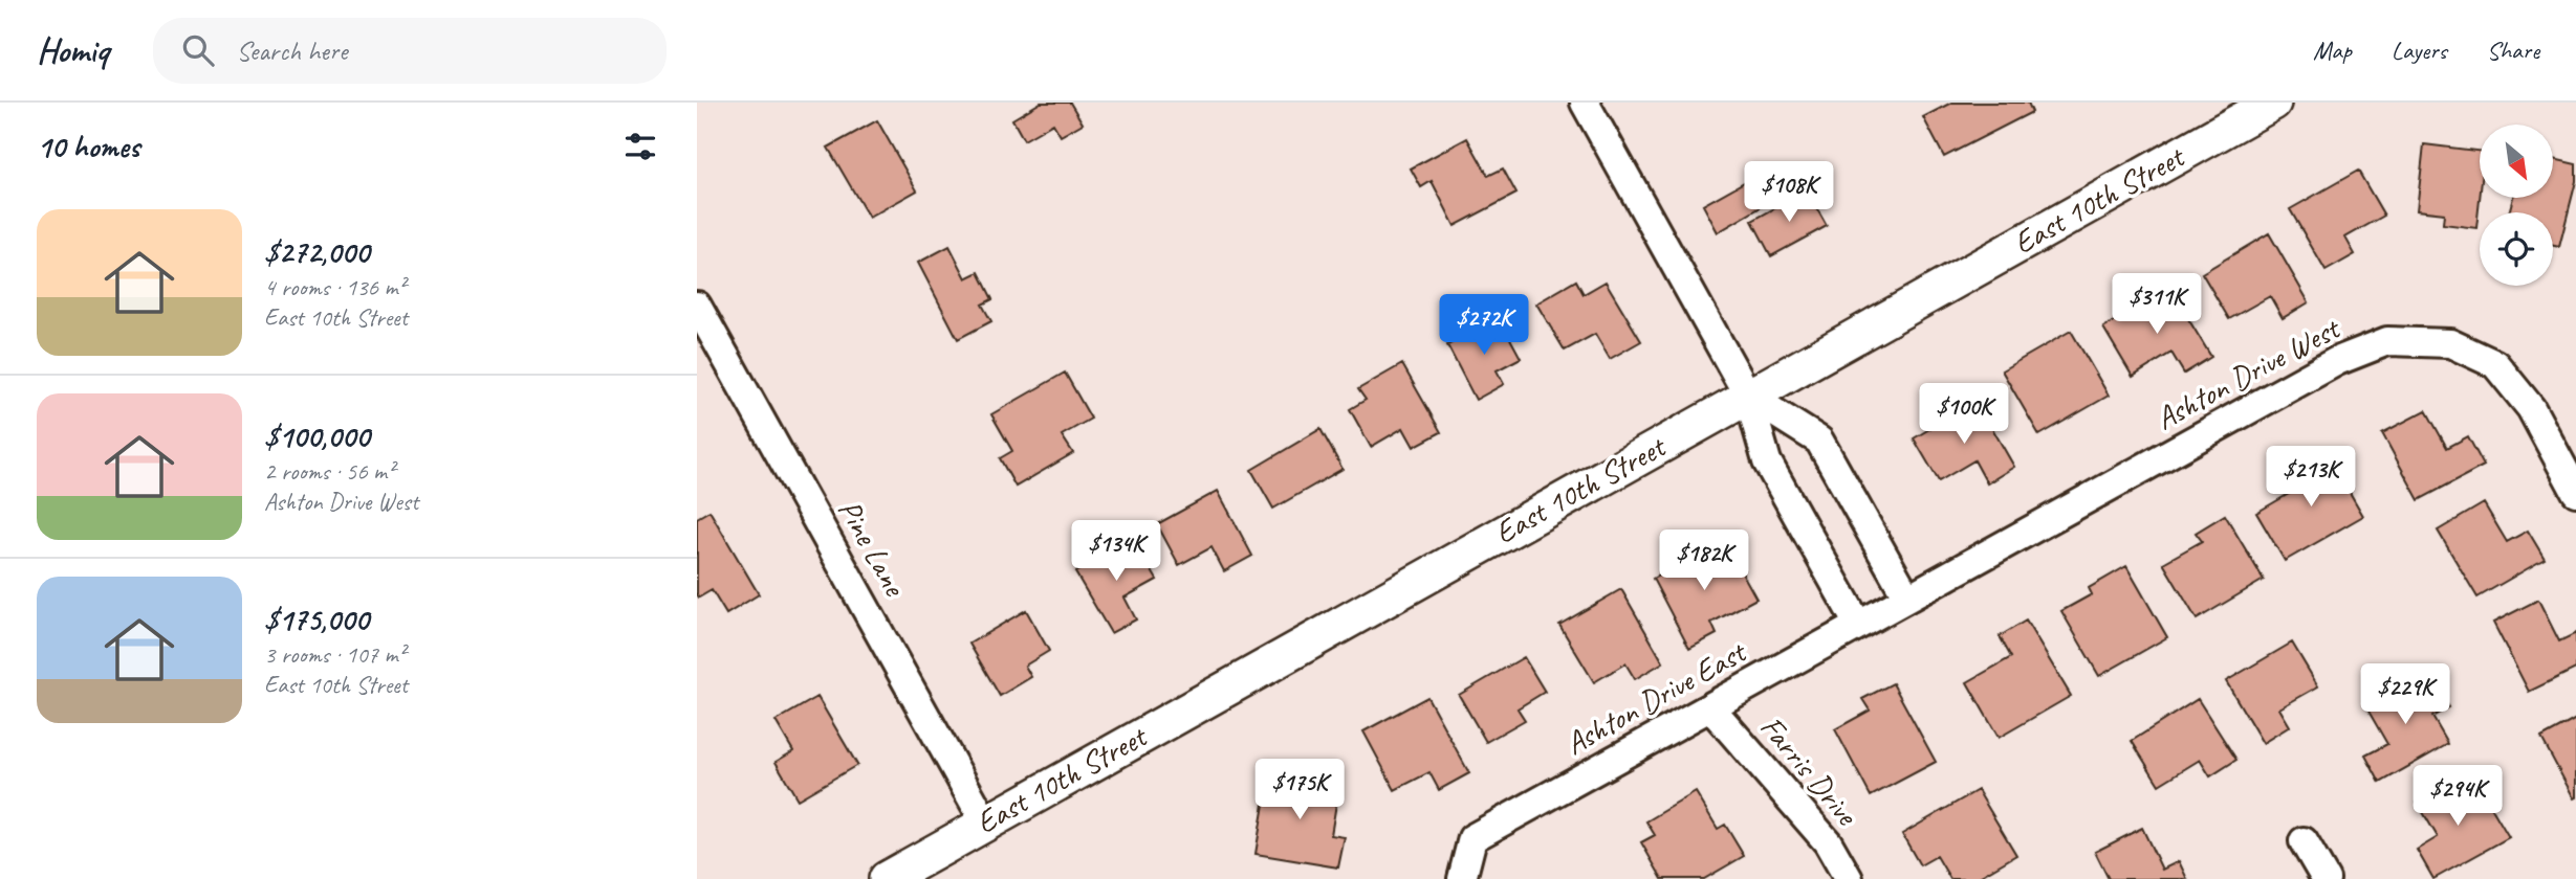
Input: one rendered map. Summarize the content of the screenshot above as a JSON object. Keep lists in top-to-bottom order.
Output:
{
  "streets": {
    "street": [
      "East 10th Street",
      "Ashton Drive West",
      "Pine Lane",
      "Ashton Drive East",
      "Farris Drive"
    ]
  },
  "crossings": [
    ["East 10th Street", "Pine Lane"],
    ["Ashton Drive West", "Ashton Drive East"],
    ["Ashton Drive East", "Farris Drive"]
  ],
  "north": "bottom right",
  "page": {
    "header": "Homiq",
    "search": "Search here",
    "nav": ["Map", "Layers", "Share"],
    "heading": "10 homes",
    "price": [
      "$108K",
      "$311K",
      "$272K",
      "$100K",
      "$213K",
      "$134K",
      "$182K",
      "$229K",
      "$175K",
      "$294K"
    ],
    "list": [
      {
        "name": "$272,000",
        "note": "4 rooms · 136 m² · East 10th Street"
      },
      {
        "name": "$100,000",
        "note": "2 rooms · 56 m² · Ashton Drive West"
      },
      {
        "name": "$175,000",
        "note": "3 rooms · 107 m² · East 10th Street"
      }
    ]
  }
}
